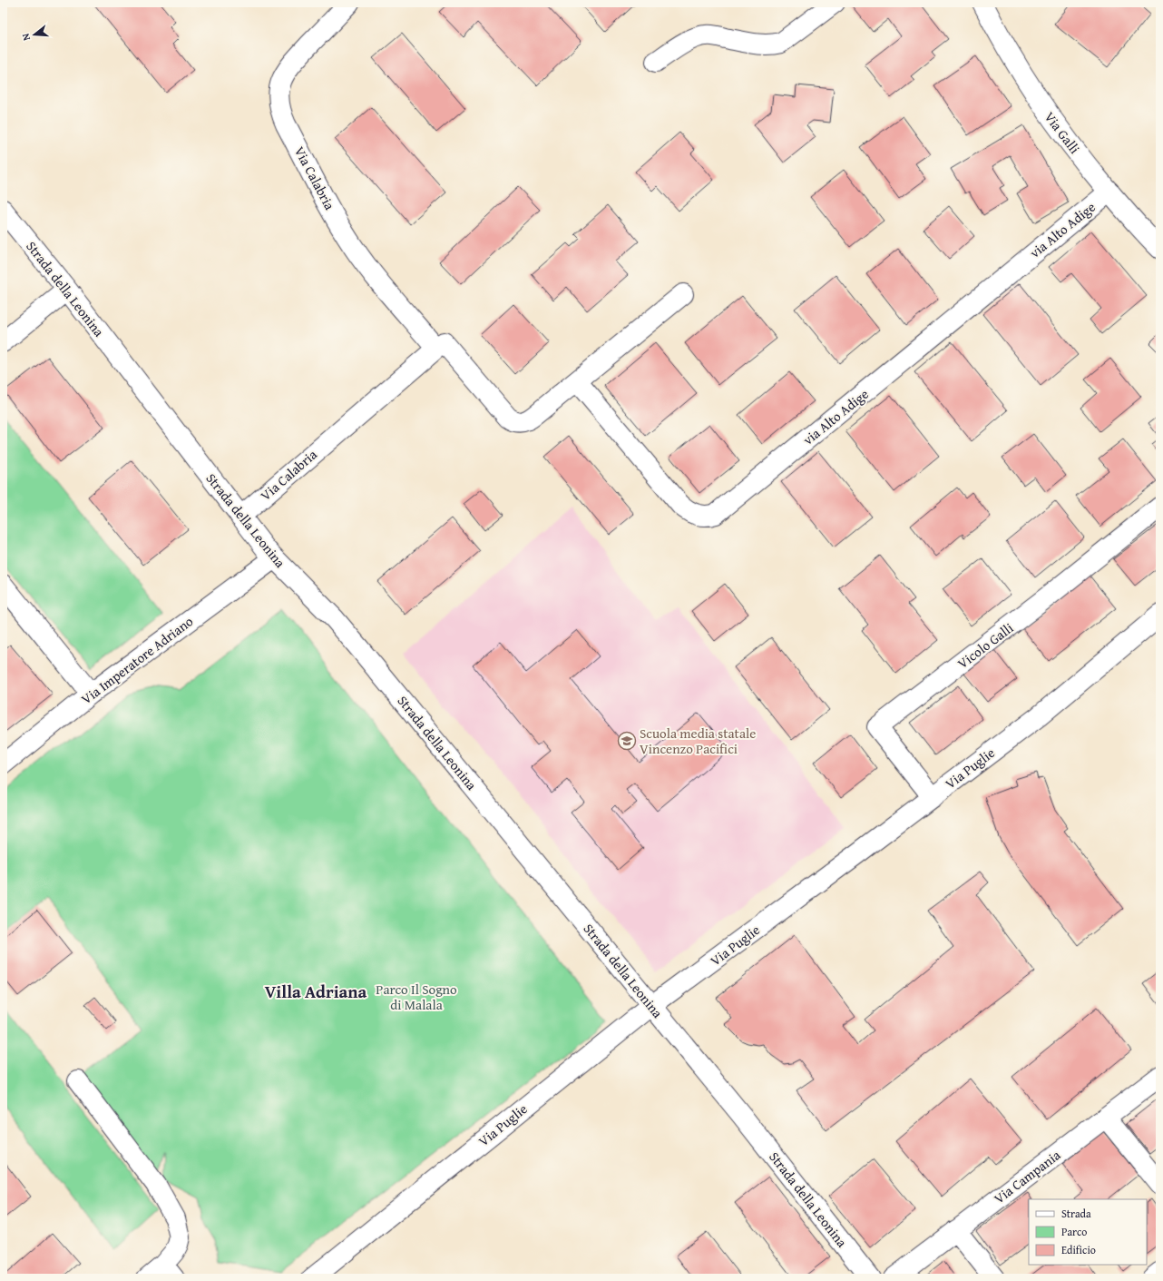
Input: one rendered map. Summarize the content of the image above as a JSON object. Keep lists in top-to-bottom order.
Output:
{
  "streets": {
    "street": [
      "Via Galli",
      "Via Calabria",
      "via Alto Adige",
      "Strada della Leonina",
      "Vicolo Galli",
      "Via Imperatore Adriano",
      "Via Puglie",
      "Via Campania"
    ]
  },
  "crossings": [
    ["Via Galli", "via Alto Adige"],
    ["Via Calabria", "Strada della Leonina"],
    ["Strada della Leonina", "Via Imperatore Adriano"],
    ["Strada della Leonina", "Via Puglie"],
    ["Vicolo Galli", "Via Puglie"]
  ],
  "districts": ["Villa Adriana"],
  "parks": ["Parco Il Sogno di Malala"],
  "places": {
    "school or university": ["Scuola media statale Vincenzo Pacifici"]
  },
  "legend": ["Strada", "Parco", "Edificio"],
  "north": "left"
}
